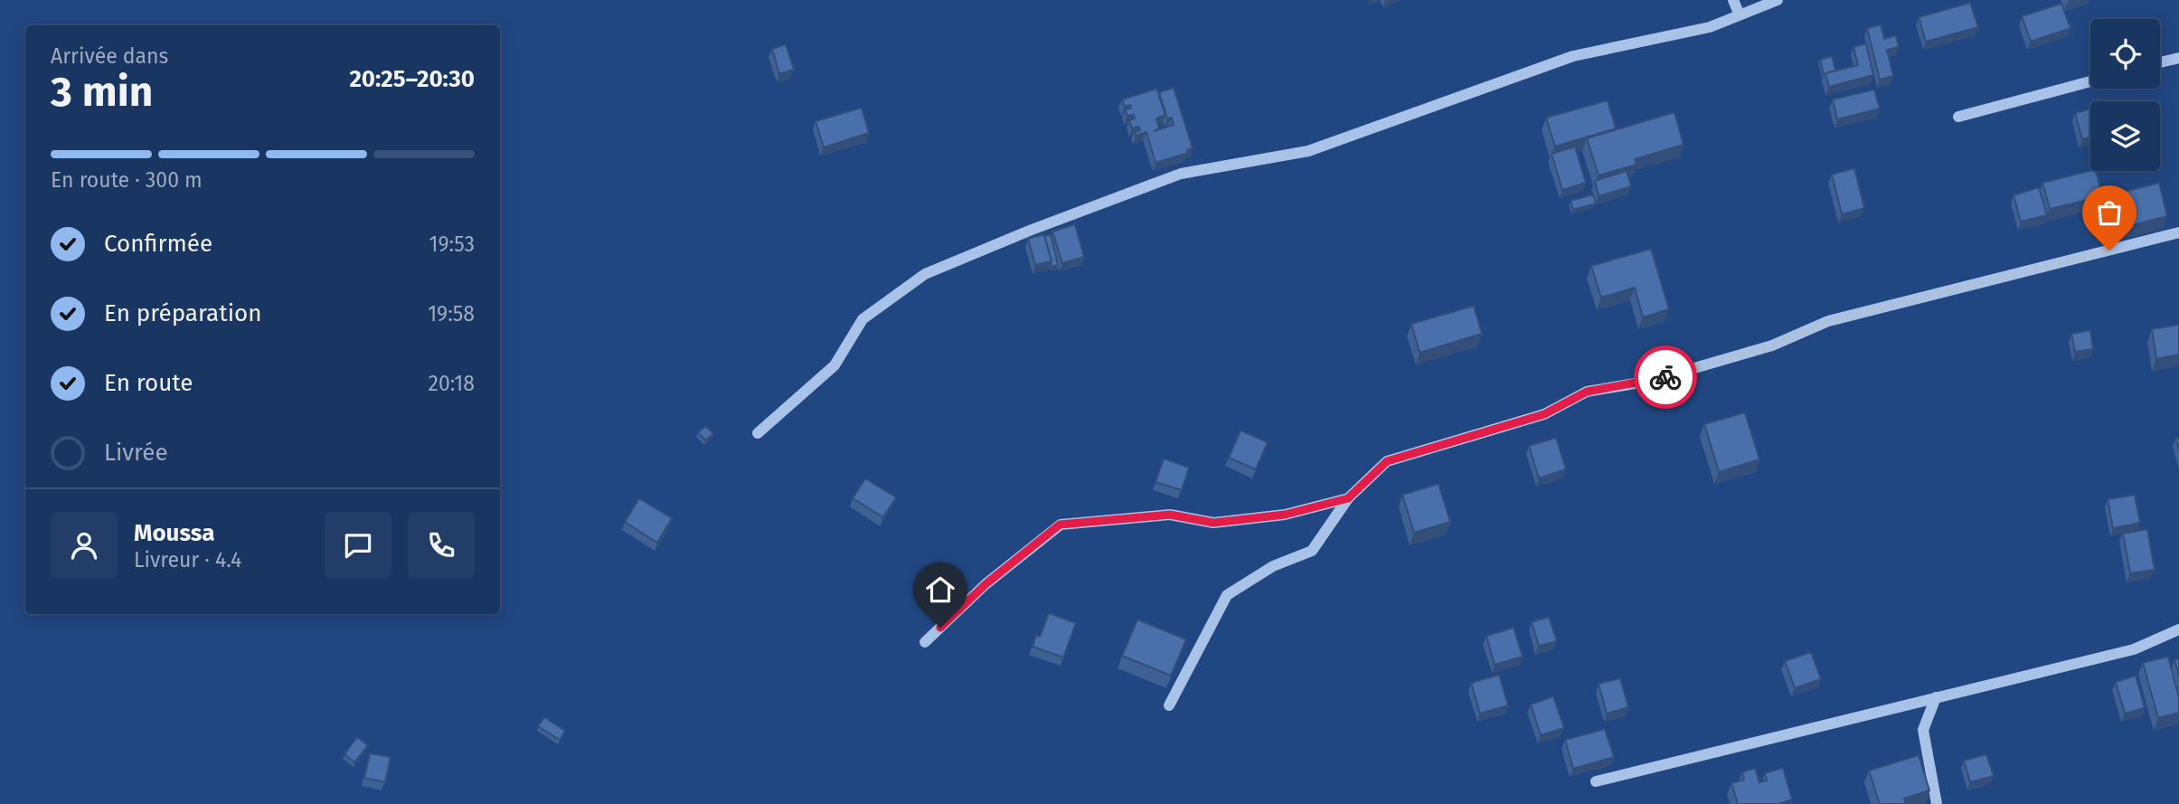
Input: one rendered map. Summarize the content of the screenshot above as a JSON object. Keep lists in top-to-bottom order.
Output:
{
  "page": {
    "heading": ["3 min", "Arrivée dans", "20:25–20:30"],
    "panel": ["Moussa", "Livreur · 4.4"],
    "bar": "En route · 300 m",
    "list": [
      ["Confirmée", "19:53"],
      ["En préparation", "19:58"],
      ["En route", "20:18"],
      "Livrée"
    ]
  }
}
